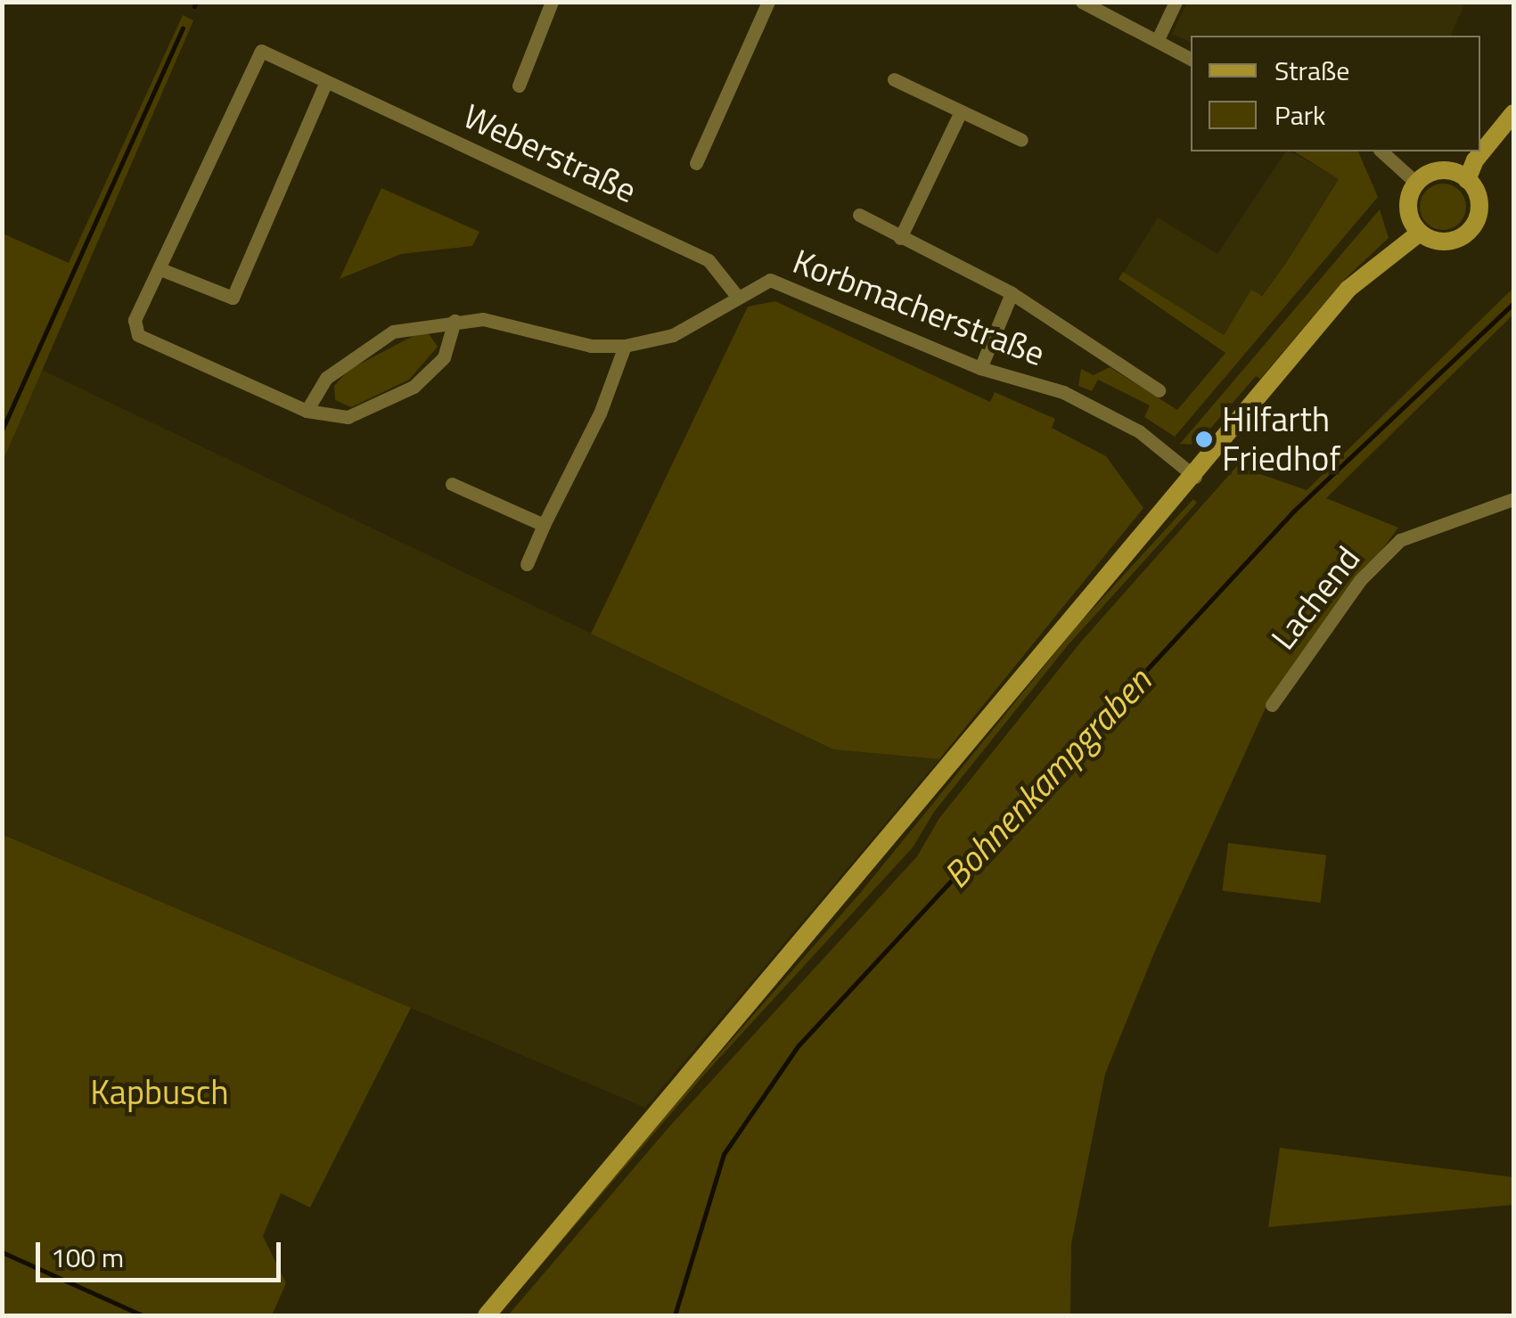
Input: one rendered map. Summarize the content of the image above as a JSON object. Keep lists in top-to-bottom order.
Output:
{
  "streets": {
    "street": ["Weberstraße", "Korbmacherstraße", "Lachend"]
  },
  "crossings": [
    ["Weberstraße", "Korbmacherstraße"]
  ],
  "water": ["Bohnenkampgraben"],
  "parks": ["Kapbusch"],
  "places": ["Hilfarth Friedhof"],
  "legend": ["Straße", "Park"],
  "scale_bar": "100 m"
}
